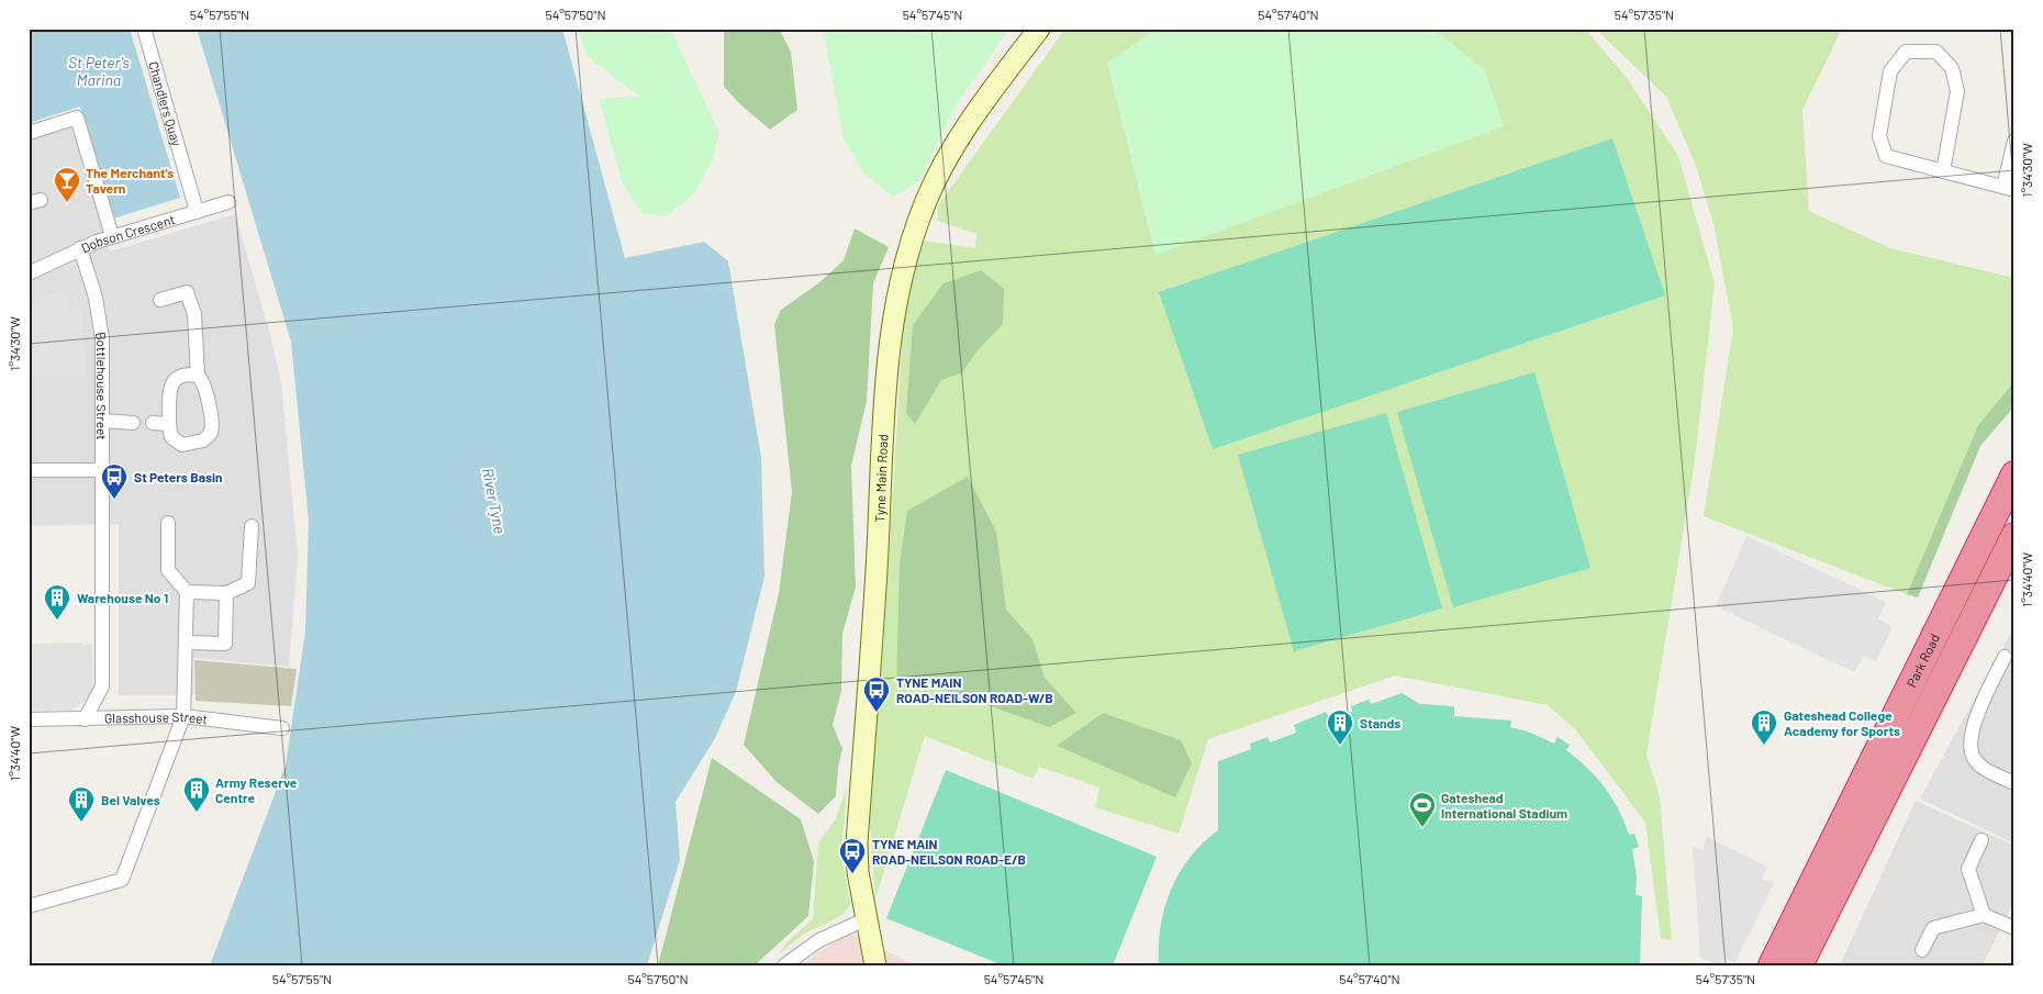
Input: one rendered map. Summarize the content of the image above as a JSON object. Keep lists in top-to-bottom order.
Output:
{
  "streets": {
    "highway": ["Park Road"],
    "street": [
      "Chandlers Quay",
      "Dobson Crescent",
      "Bottlehouse Street",
      "Tyne Main Road",
      "Glasshouse Street"
    ]
  },
  "crossings": [
    ["Chandlers Quay", "Dobson Crescent"],
    ["Dobson Crescent", "Bottlehouse Street"],
    ["Bottlehouse Street", "Glasshouse Street"]
  ],
  "water": ["St Peter's Marina", "River Tyne"],
  "places": {
    "bar": ["The Merchant's Tavern"],
    "bus stop": ["St Peters Basin", "TYNE MAIN ROAD-NEILSON ROAD-W/B", "TYNE MAIN ROAD-NEILSON ROAD-E/B"],
    "building": [
      "Warehouse No 1",
      "Stands",
      "Gateshead College Academy for Sports",
      "Army Reserve Centre",
      "Bel Valves"
    ],
    "sports": ["Gateshead International Stadium"]
  },
  "coordinates": [
    "54°57'55\"N",
    "54°57'50\"N",
    "54°57'45\"N",
    "54°57'40\"N",
    "54°57'35\"N",
    "1°34'30\"W",
    "1°34'40\"W"
  ]
}
